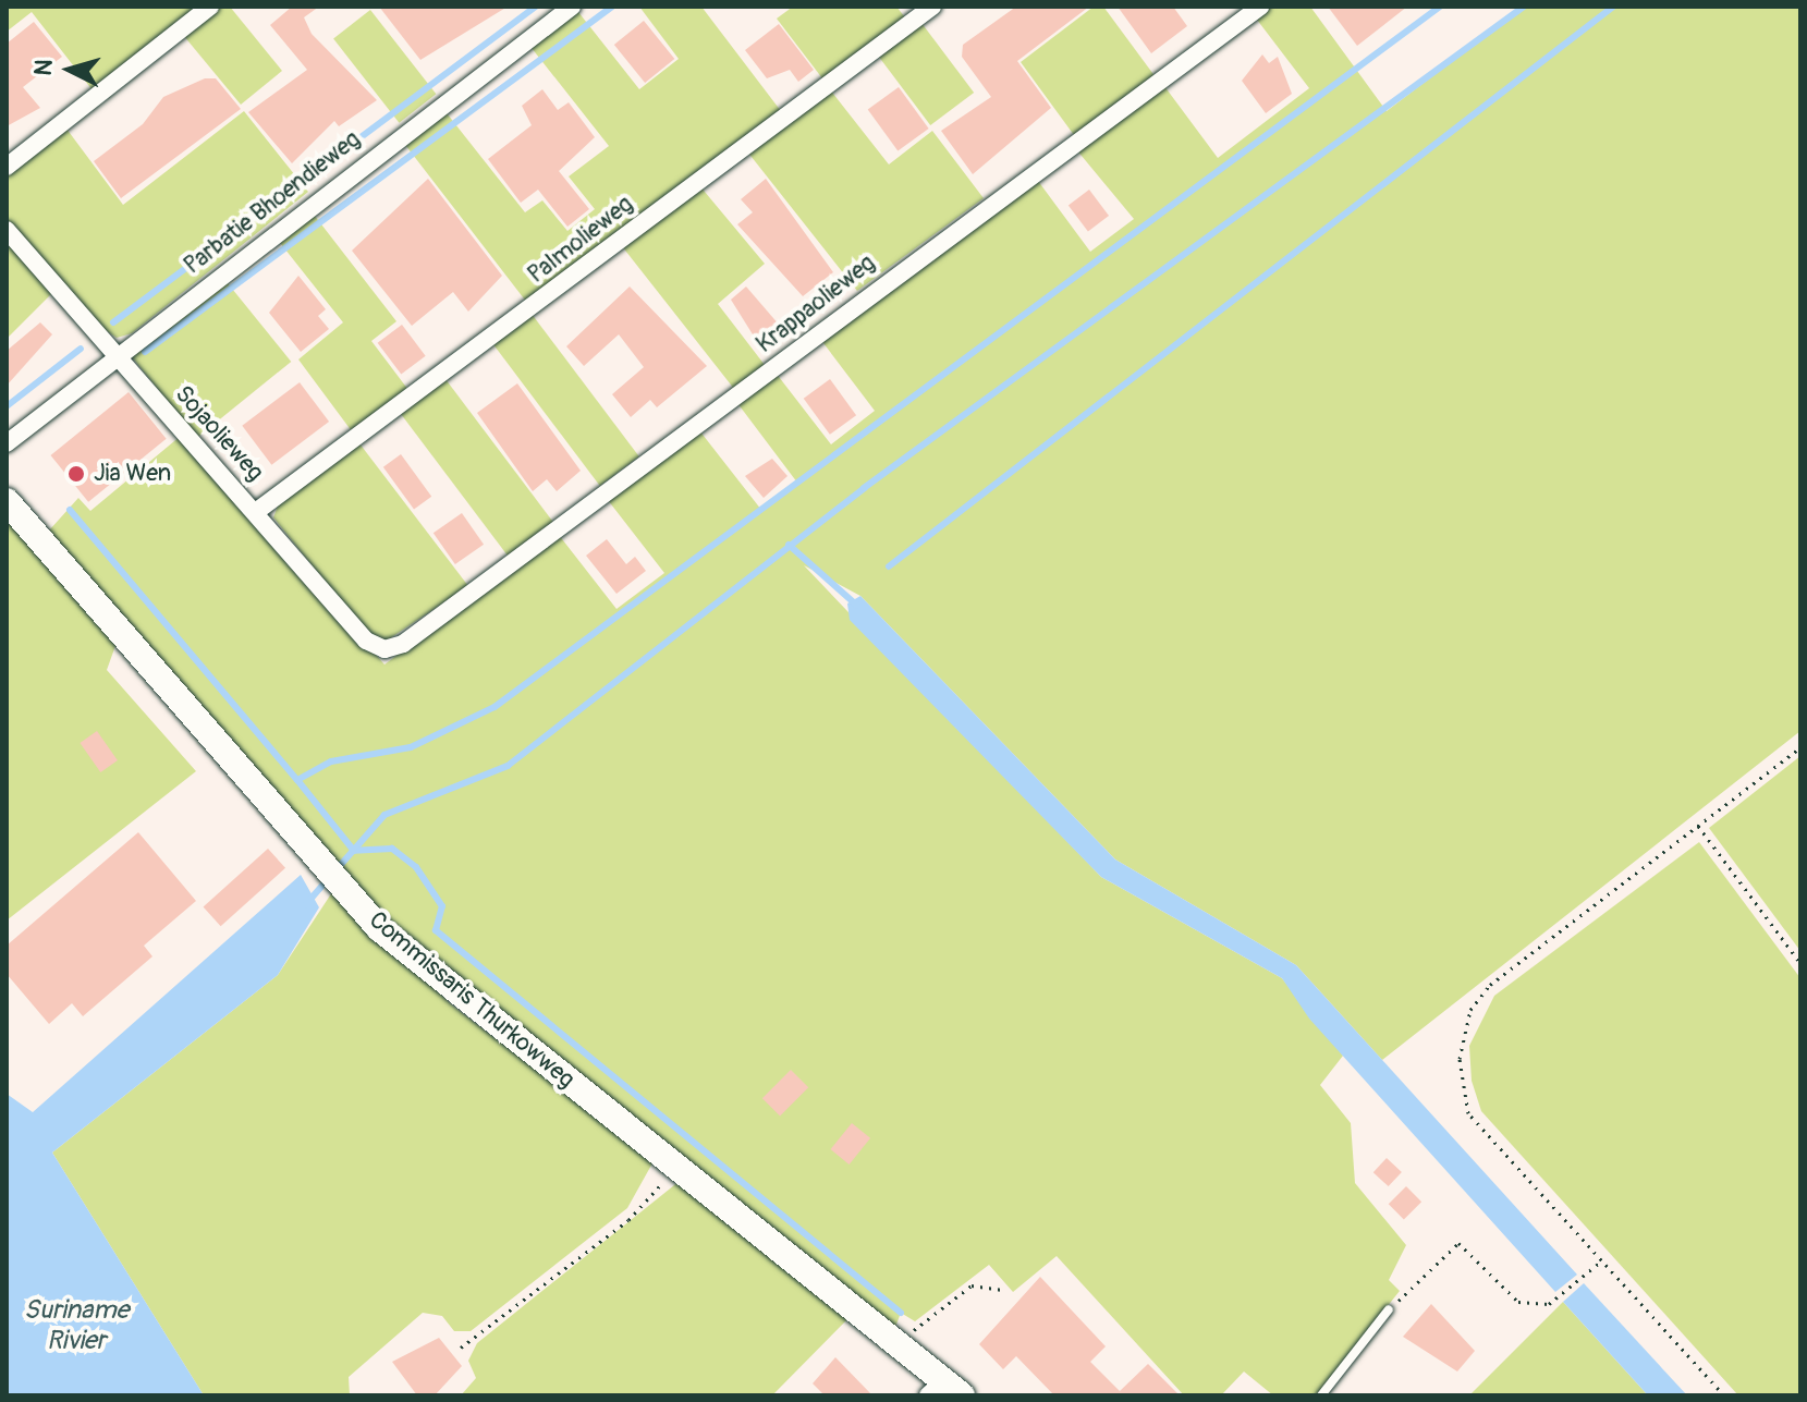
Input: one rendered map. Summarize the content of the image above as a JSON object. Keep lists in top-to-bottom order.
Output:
{
  "streets": {
    "main road": ["Commissaris Thurkowweg"],
    "street": [
      "Parbatie Bhoendieweg",
      "Palmolieweg",
      "Krappaolieweg",
      "Sojaolieweg"
    ]
  },
  "crossings": [
    ["Parbatie Bhoendieweg", "Sojaolieweg"],
    ["Palmolieweg", "Sojaolieweg"],
    ["Krappaolieweg", "Sojaolieweg"]
  ],
  "water": ["Suriname Rivier"],
  "places": ["Jia Wen"],
  "north": "left"
}
